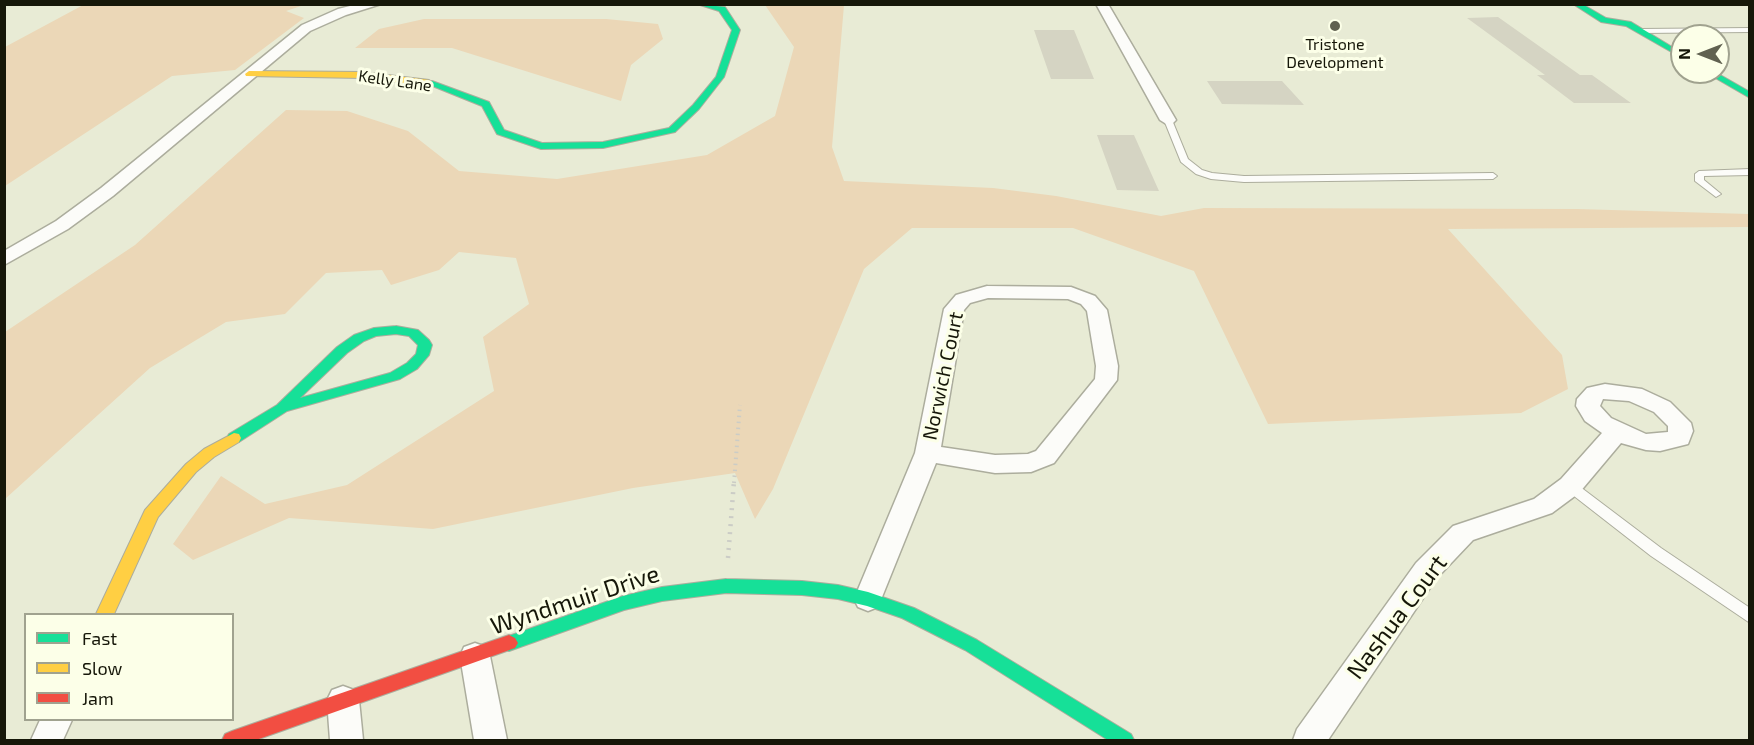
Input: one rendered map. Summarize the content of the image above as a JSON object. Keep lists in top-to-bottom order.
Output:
{
  "streets": {
    "street": [
      "Kelly Lane",
      "Norwich Court",
      "Wyndmuir Drive",
      "Nashua Court"
    ]
  },
  "crossings": [
    ["Norwich Court", "Wyndmuir Drive"]
  ],
  "places": ["Tristone Development"],
  "legend": ["Fast", "Slow", "Jam"],
  "north": "left"
}
